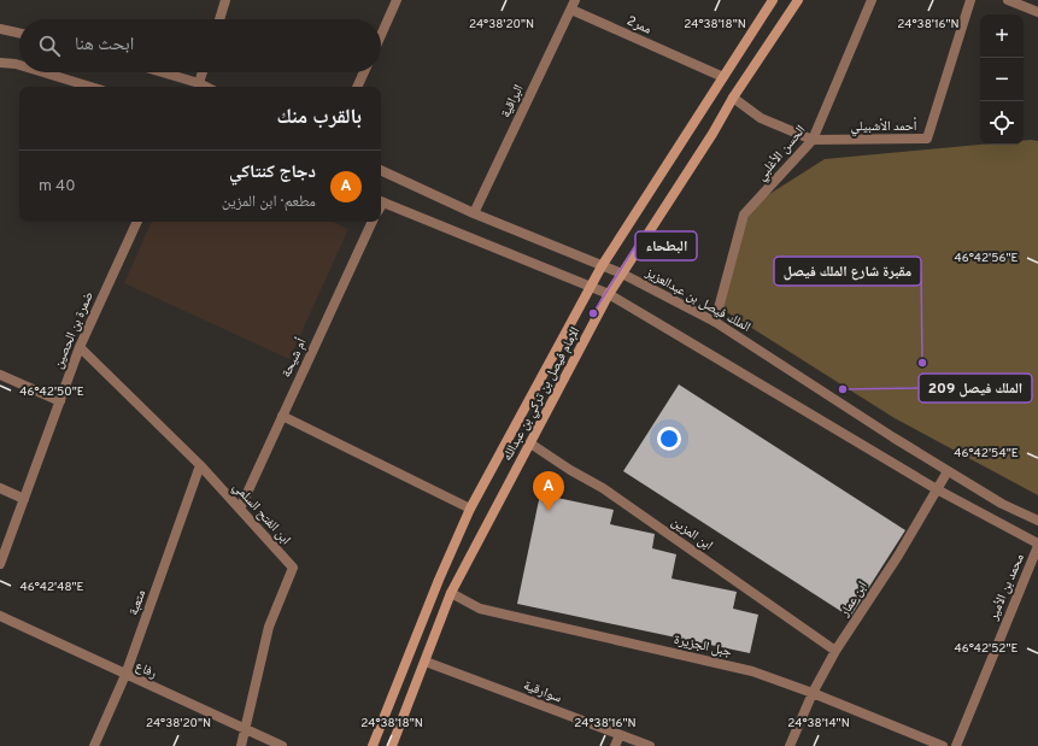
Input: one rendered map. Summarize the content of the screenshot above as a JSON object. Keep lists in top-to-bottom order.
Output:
{
  "streets": {
    "main road": ["الإمام فيصل بن تركي بن عبدالله"],
    "street": [
      "ممر2",
      "البراقية",
      "أحمد الأشبيلي",
      "الحسن الأغلبي",
      "الملك فيصل بن عبدالعزيز",
      "ضمرة بن الحصين",
      "أم شيحة",
      "ابن الفتح السلمي",
      "ابن المزين",
      "محمد بن الأمير",
      "ابن عمار",
      "متعبة",
      "جبل الجزيرة",
      "رفاع",
      "سوارقية"
    ]
  },
  "crossings": [
    ["ممر2", "البراقية"],
    ["ممر2", "الإمام فيصل بن تركي بن عبدالله"],
    ["البراقية", "الملك فيصل بن عبدالعزيز"],
    ["أحمد الأشبيلي", "الحسن الأغلبي"],
    ["أحمد الأشبيلي", "الإمام فيصل بن تركي بن عبدالله"],
    ["الحسن الأغلبي", "الملك فيصل بن عبدالعزيز"],
    ["الملك فيصل بن عبدالعزيز", "الإمام فيصل بن تركي بن عبدالله"],
    ["الملك فيصل بن عبدالعزيز", "ابن عمار"],
    ["ضمرة بن الحصين", "ابن الفتح السلمي"],
    ["أم شيحة", "ابن الفتح السلمي"],
    ["الإمام فيصل بن تركي بن عبدالله", "ابن المزين"],
    ["الإمام فيصل بن تركي بن عبدالله", "جبل الجزيرة"],
    ["الإمام فيصل بن تركي بن عبدالله", "سوارقية"],
    ["ابن الفتح السلمي", "متعبة"],
    ["ابن الفتح السلمي", "رفاع"],
    ["ابن المزين", "ابن عمار"],
    ["ابن عمار", "جبل الجزيرة"],
    ["متعبة", "رفاع"]
  ],
  "places": ["البطحاء", "مقبرة شارع الملك فيصل", "الملك فيصل 209"],
  "page": {
    "map_buttons": ["+", "−"],
    "search": "ابحث هنا",
    "heading": "بالقرب منك",
    "list": [
      {
        "mark": "A",
        "name": "دجاج كنتاكي",
        "note": "مطعم · ابن المزين",
        "value": "40 m"
      }
    ],
    "pins": "A"
  },
  "coordinates": [
    "24°38'20\"N",
    "24°38'18\"N",
    "24°38'16\"N",
    "46°42'56\"E",
    "46°42'50\"E",
    "46°42'54\"E",
    "46°42'48\"E",
    "46°42'52\"E",
    "24°38'14\"N"
  ]
}
